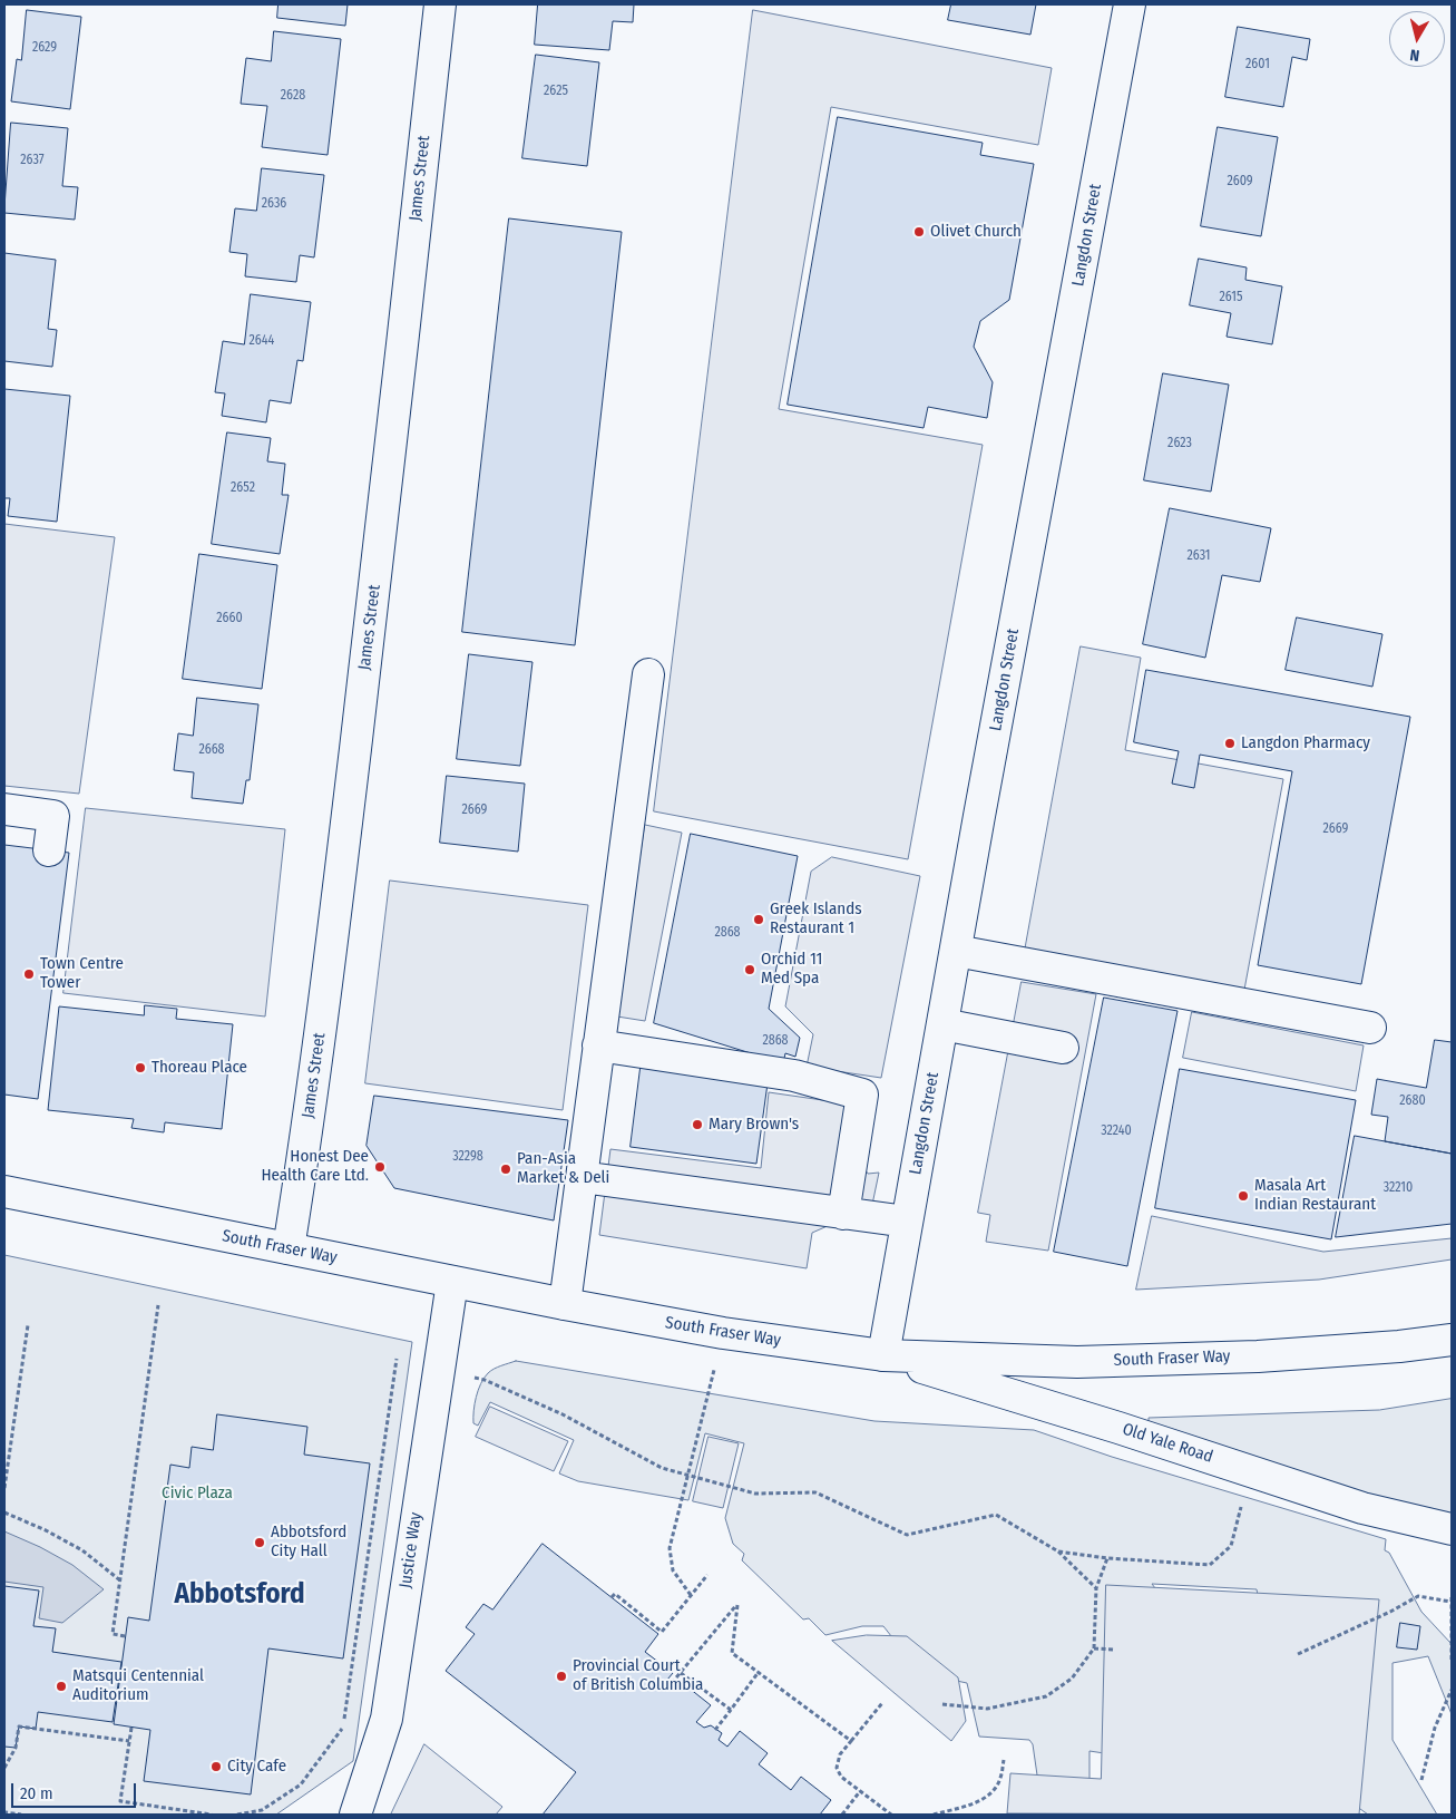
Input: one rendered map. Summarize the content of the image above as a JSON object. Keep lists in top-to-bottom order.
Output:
{
  "streets": {
    "street": [
      "James Street",
      "Langdon Street",
      "South Fraser Way",
      "Old Yale Road",
      "Justice Way"
    ]
  },
  "crossings": [
    ["James Street", "South Fraser Way"],
    ["Langdon Street", "South Fraser Way"],
    ["Langdon Street", "Old Yale Road"],
    ["South Fraser Way", "Old Yale Road"],
    ["South Fraser Way", "Justice Way"]
  ],
  "districts": ["Abbotsford"],
  "parks": ["Civic Plaza"],
  "places": [
    "Olivet Church",
    "Langdon Pharmacy",
    "Greek Islands Restaurant 1",
    "Orchid 11 Med Spa",
    "Town Centre Tower",
    "Thoreau Place",
    "Mary Brown's",
    "Honest Dee Health Care Ltd.",
    "Pan-Asia Market & Deli",
    "Masala Art Indian Restaurant",
    "Abbotsford City Hall",
    "Provincial Court of British Columbia",
    "Matsqui Centennial Auditorium",
    "City Cafe"
  ],
  "house_numbers": [
    "2629",
    "2601",
    "2625",
    "2628",
    "2637",
    "2609",
    "2636",
    "2615",
    "2644",
    "2623",
    "2652",
    "2631",
    "2660",
    "2668",
    "2669",
    "2669",
    "2868",
    "2868",
    "2680",
    "32240",
    "32298",
    "32210"
  ],
  "scale_bar": "20 m",
  "north": "bottom"
}
